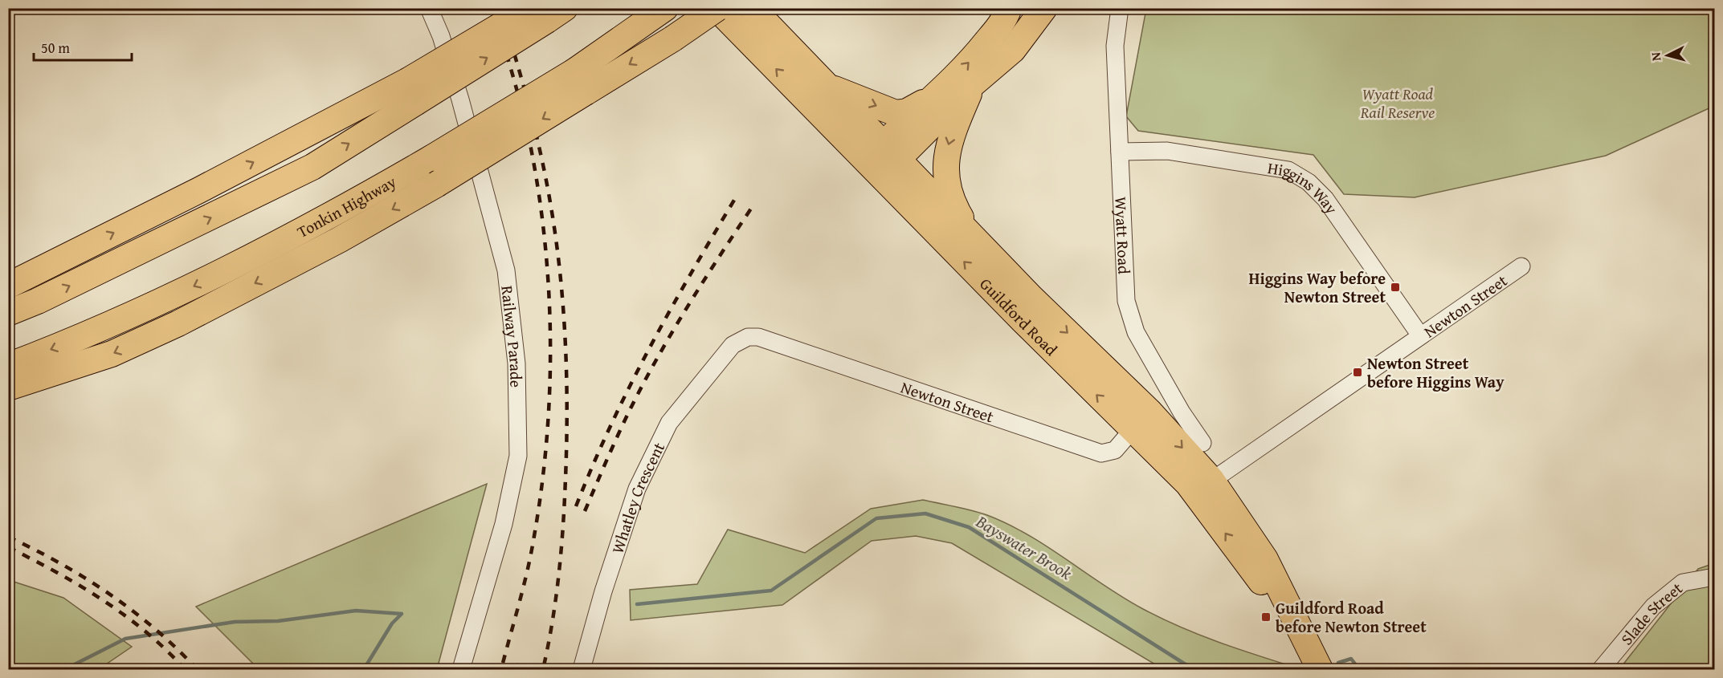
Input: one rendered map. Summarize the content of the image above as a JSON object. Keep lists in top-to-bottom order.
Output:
{
  "streets": {
    "highway": ["Tonkin Highway", "Guildford Road"],
    "street": [
      "Higgins Way",
      "Wyatt Road",
      "Newton Street",
      "Railway Parade",
      "Whatley Crescent",
      "Slade Street"
    ]
  },
  "crossings": [
    ["Higgins Way", "Wyatt Road"],
    ["Higgins Way", "Newton Street"],
    ["Newton Street", "Guildford Road"],
    ["Newton Street", "Whatley Crescent"]
  ],
  "water": ["Bayswater Brook"],
  "parks": ["Wyatt Road Rail Reserve"],
  "places": {
    "transit": ["Higgins Way before Newton Street", "Newton Street before Higgins Way", "Guildford Road before Newton Street"]
  },
  "scale_bar": "50 m",
  "north": "left"
}
